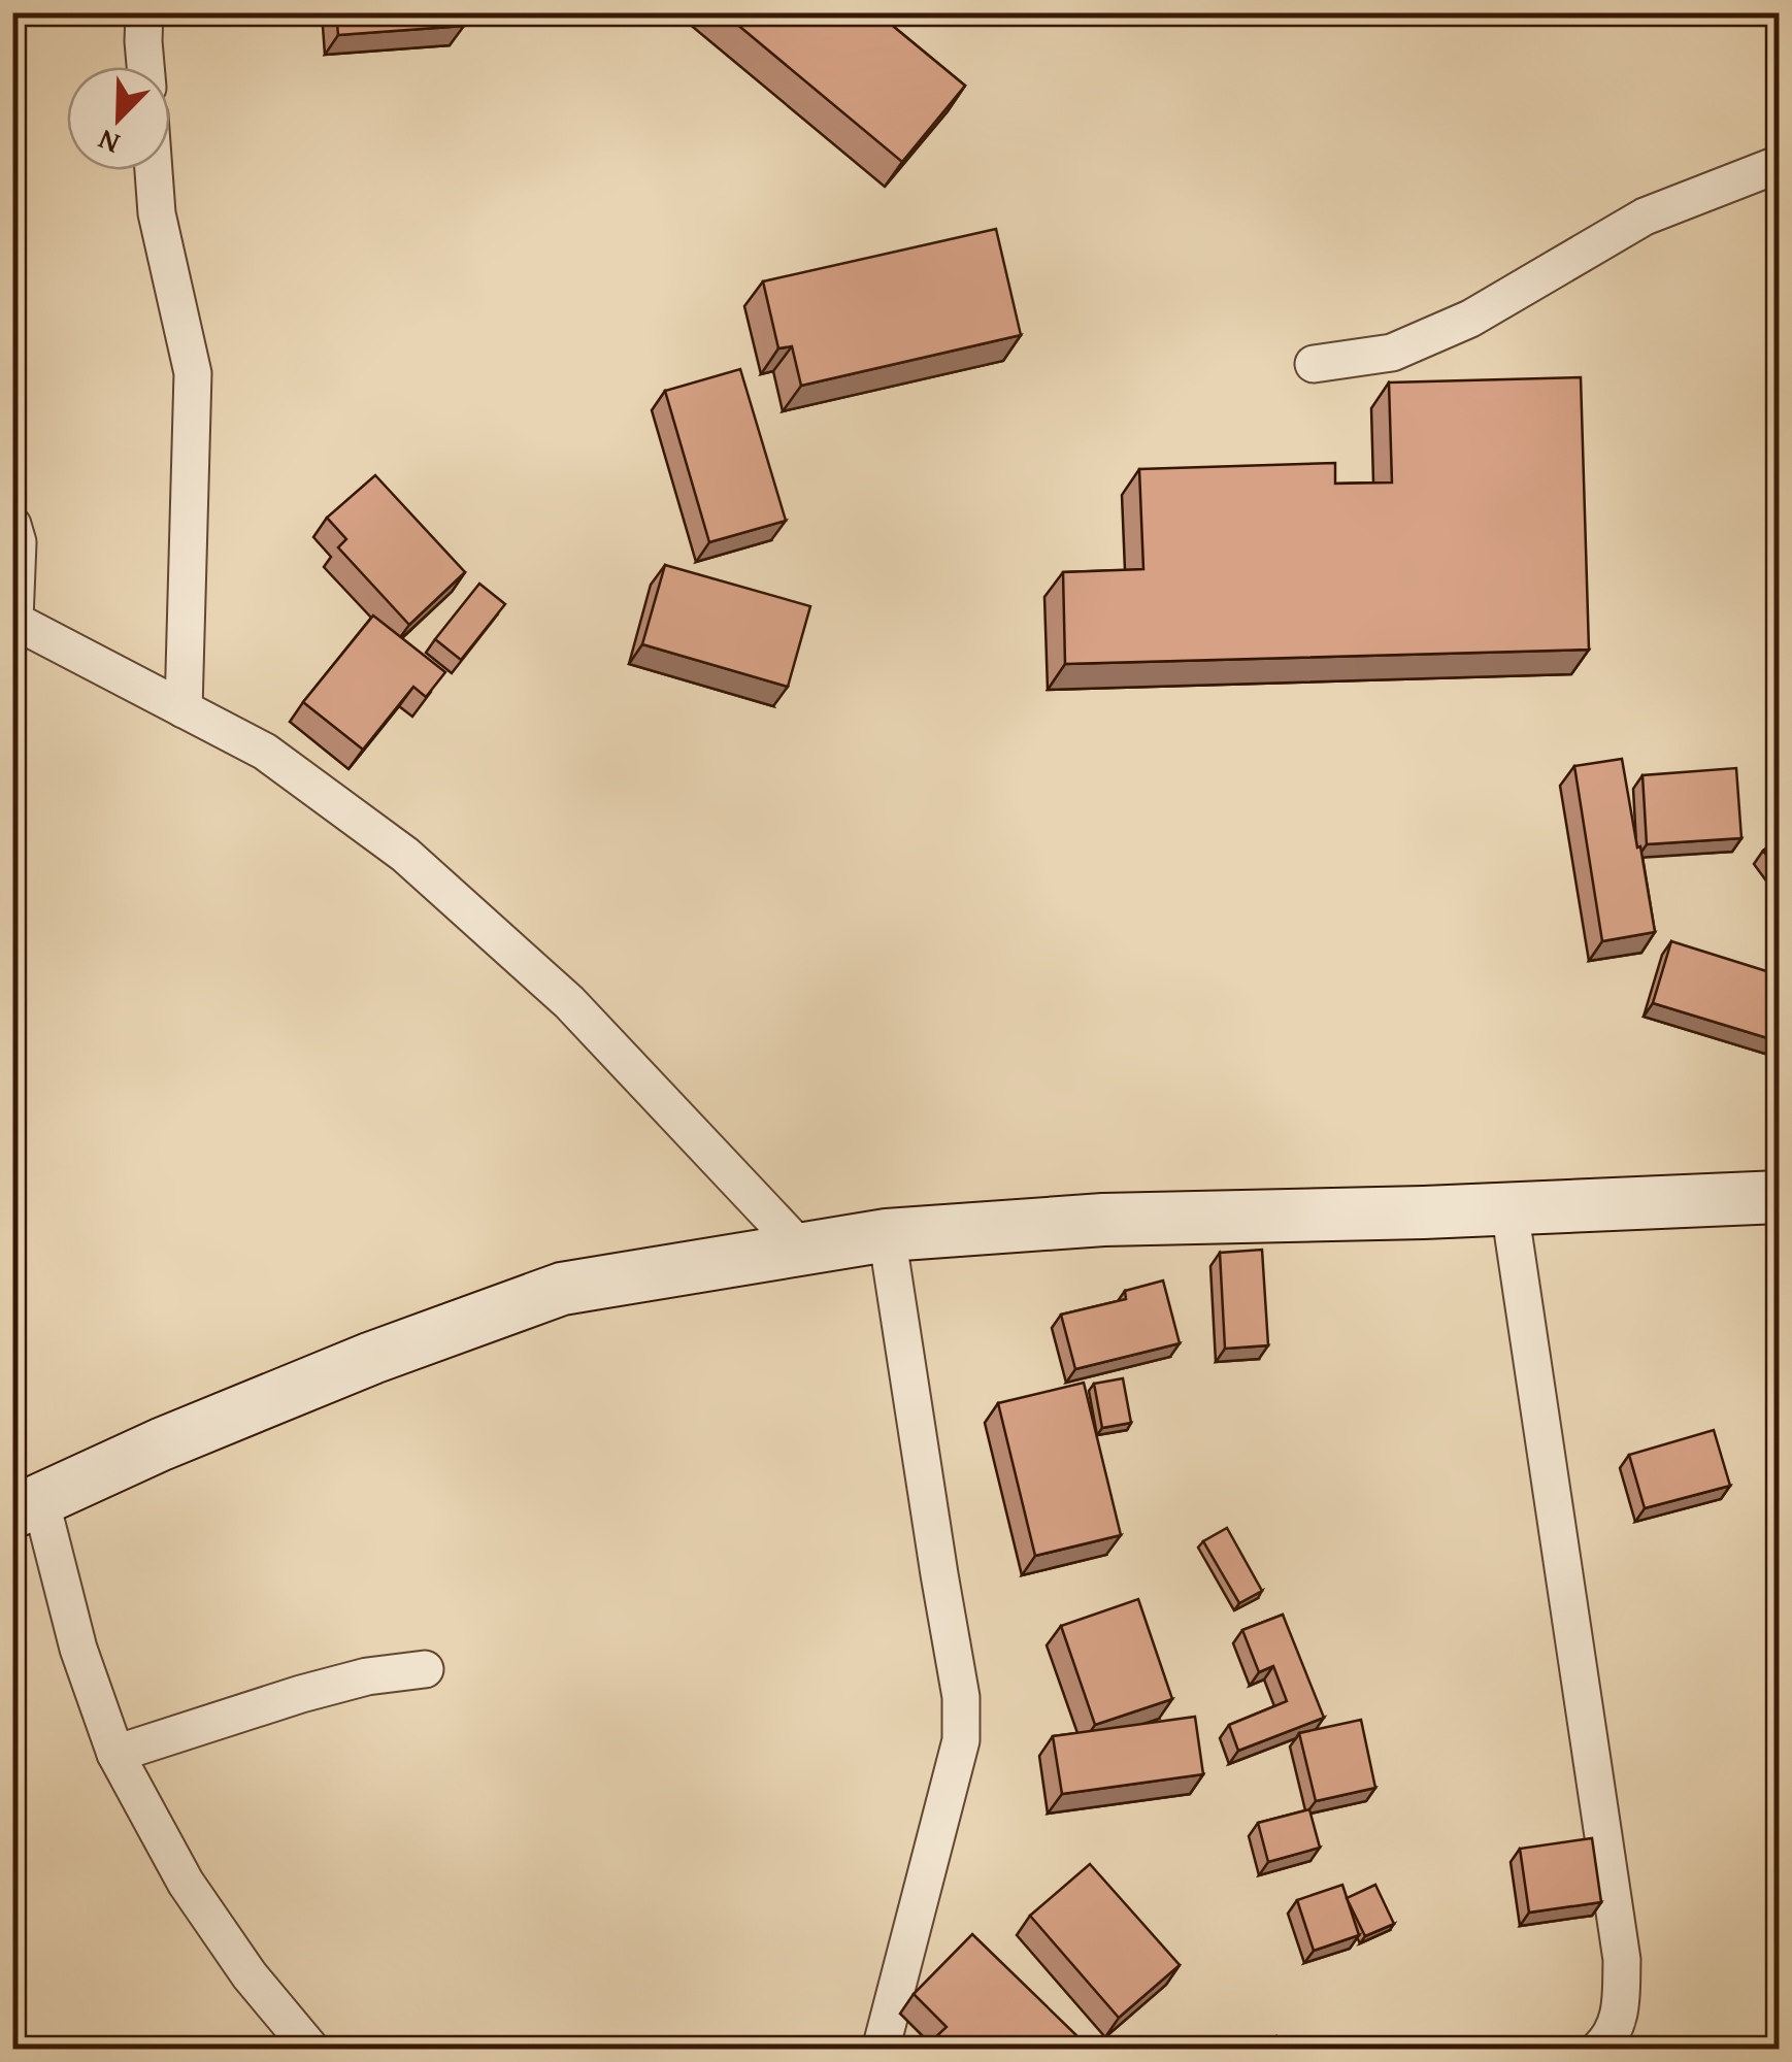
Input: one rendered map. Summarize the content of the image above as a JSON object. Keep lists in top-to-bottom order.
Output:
{
  "north": "bottom left"
}
